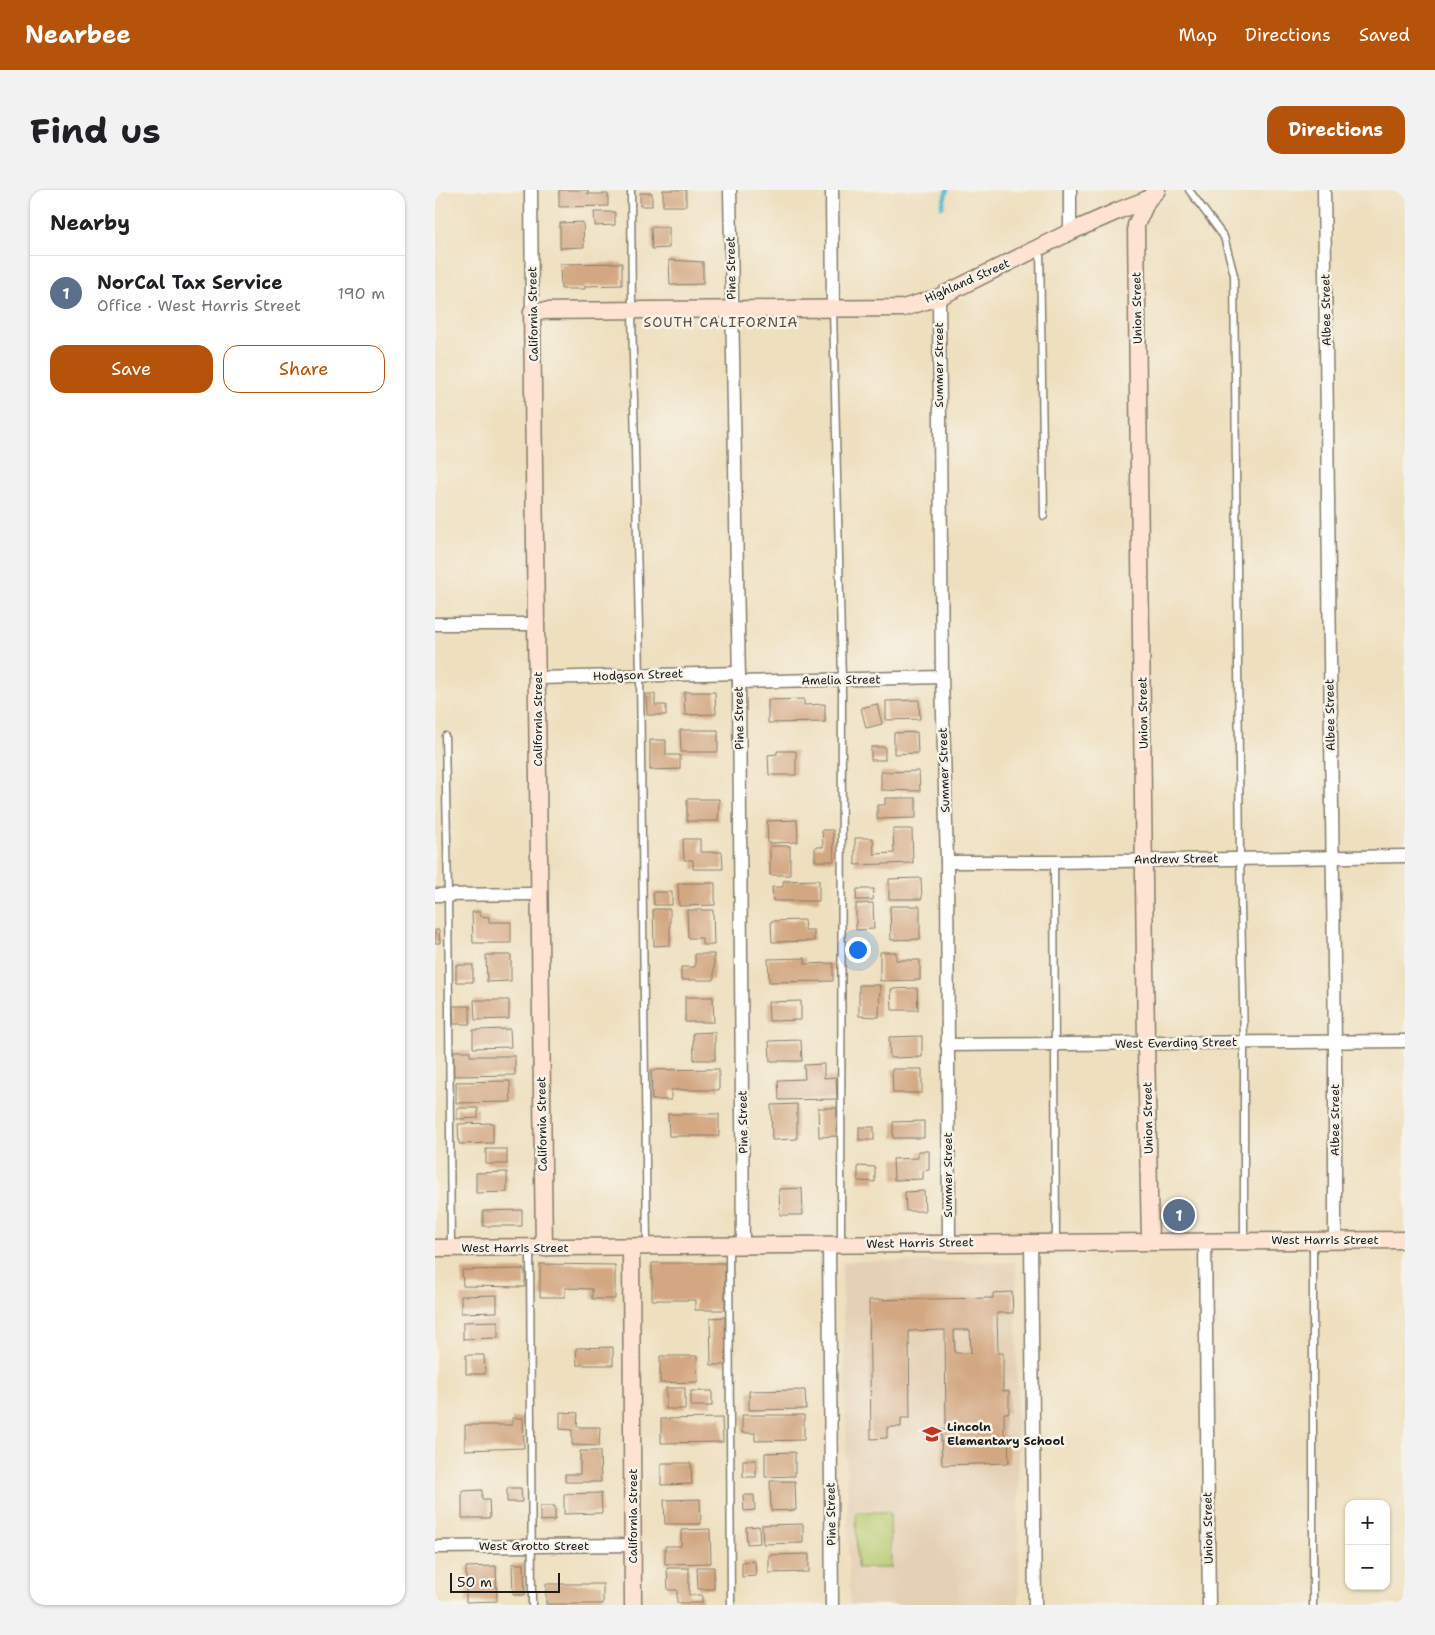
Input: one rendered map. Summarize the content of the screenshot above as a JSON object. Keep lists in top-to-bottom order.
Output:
{
  "streets": {
    "street": [
      "Pine Street",
      "Highland Street",
      "Union Street",
      "Albee Street",
      "California Street",
      "Summer Street",
      "Hodgson Street",
      "Amelia Street",
      "Andrew Street",
      "West Everding Street",
      "West Harris Street",
      "West Grotto Street"
    ]
  },
  "crossings": [
    ["Pine Street", "Highland Street"],
    ["Pine Street", "Hodgson Street"],
    ["Pine Street", "Amelia Street"],
    ["Pine Street", "West Harris Street"],
    ["Highland Street", "Union Street"],
    ["Highland Street", "California Street"],
    ["Highland Street", "Summer Street"],
    ["Union Street", "Andrew Street"],
    ["Union Street", "West Everding Street"],
    ["Union Street", "West Harris Street"],
    ["Albee Street", "Andrew Street"],
    ["Albee Street", "West Everding Street"],
    ["Albee Street", "West Harris Street"],
    ["California Street", "Hodgson Street"],
    ["California Street", "West Harris Street"],
    ["California Street", "West Grotto Street"],
    ["Summer Street", "Amelia Street"],
    ["Summer Street", "Andrew Street"],
    ["Summer Street", "West Everding Street"],
    ["Summer Street", "West Harris Street"],
    ["Hodgson Street", "Amelia Street"]
  ],
  "districts": ["SOUTH CALIFORNIA"],
  "places": {
    "school or university": ["Lincoln Elementary School"]
  },
  "scale_bar": "50 m",
  "page": {
    "header": "Nearbee",
    "nav": ["Map", "Directions", "Saved"],
    "buttons": [
      "Directions",
      ["Save", "Share"]
    ],
    "title": "Find us",
    "heading": "Nearby",
    "list": [
      {
        "mark": "1",
        "name": "NorCal Tax Service",
        "note": "Office · West Harris Street",
        "value": "190 m"
      }
    ],
    "pins": "1",
    "map_buttons": ["+", "−"],
    "scale": "50 m"
  }
}
